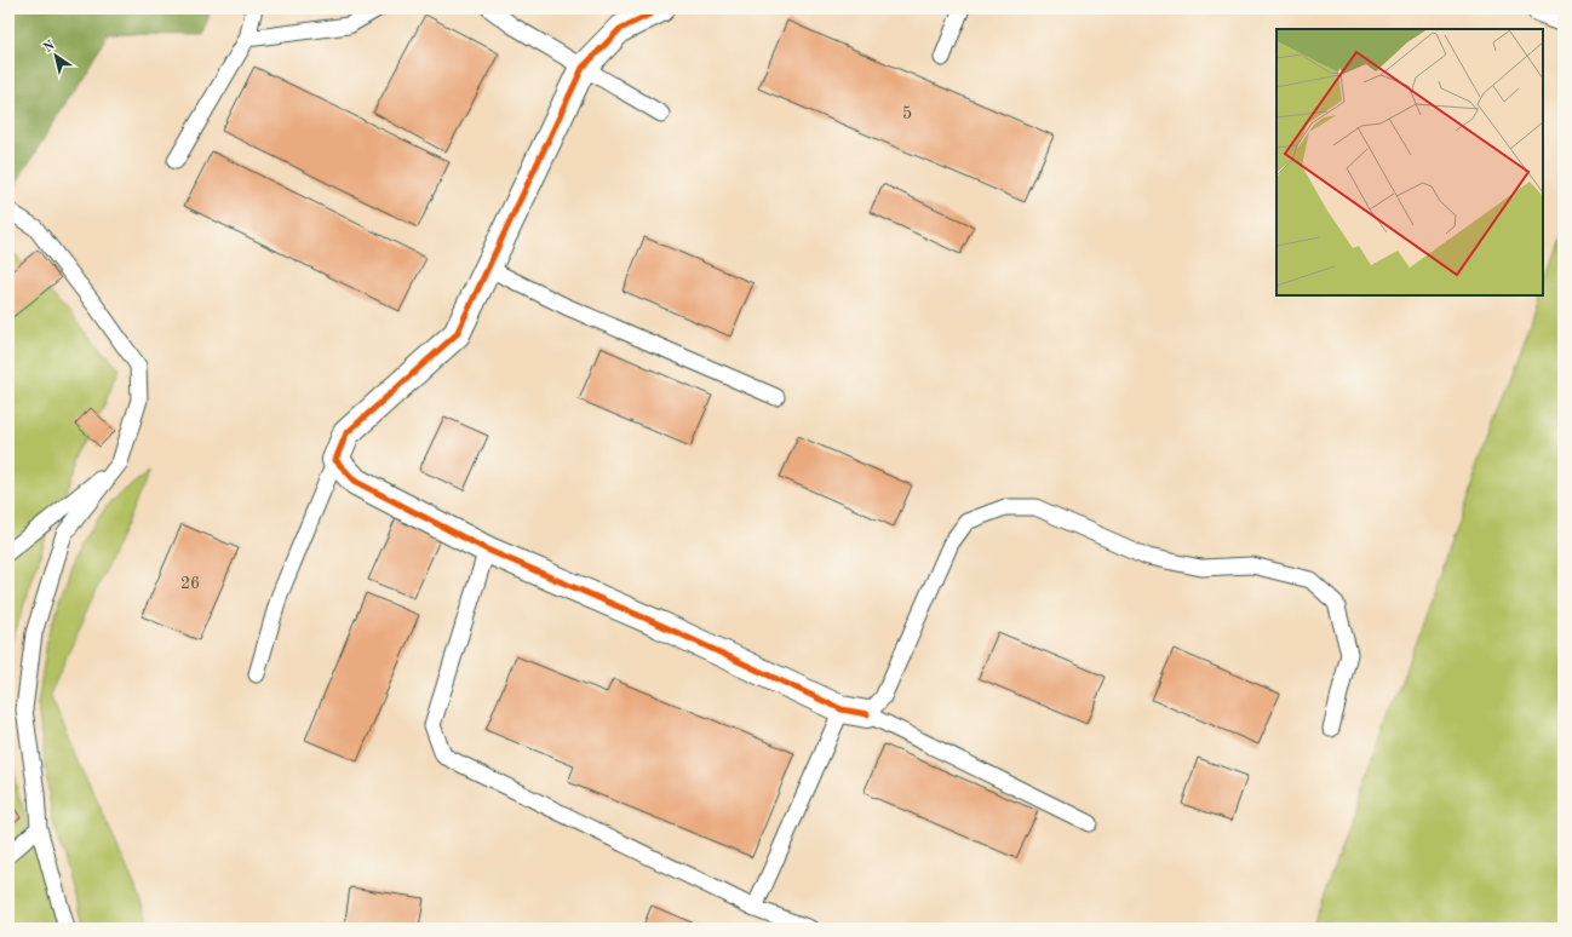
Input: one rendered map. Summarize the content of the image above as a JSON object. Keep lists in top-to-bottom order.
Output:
{
  "house_numbers": ["5", "26"],
  "north": "top left"
}
